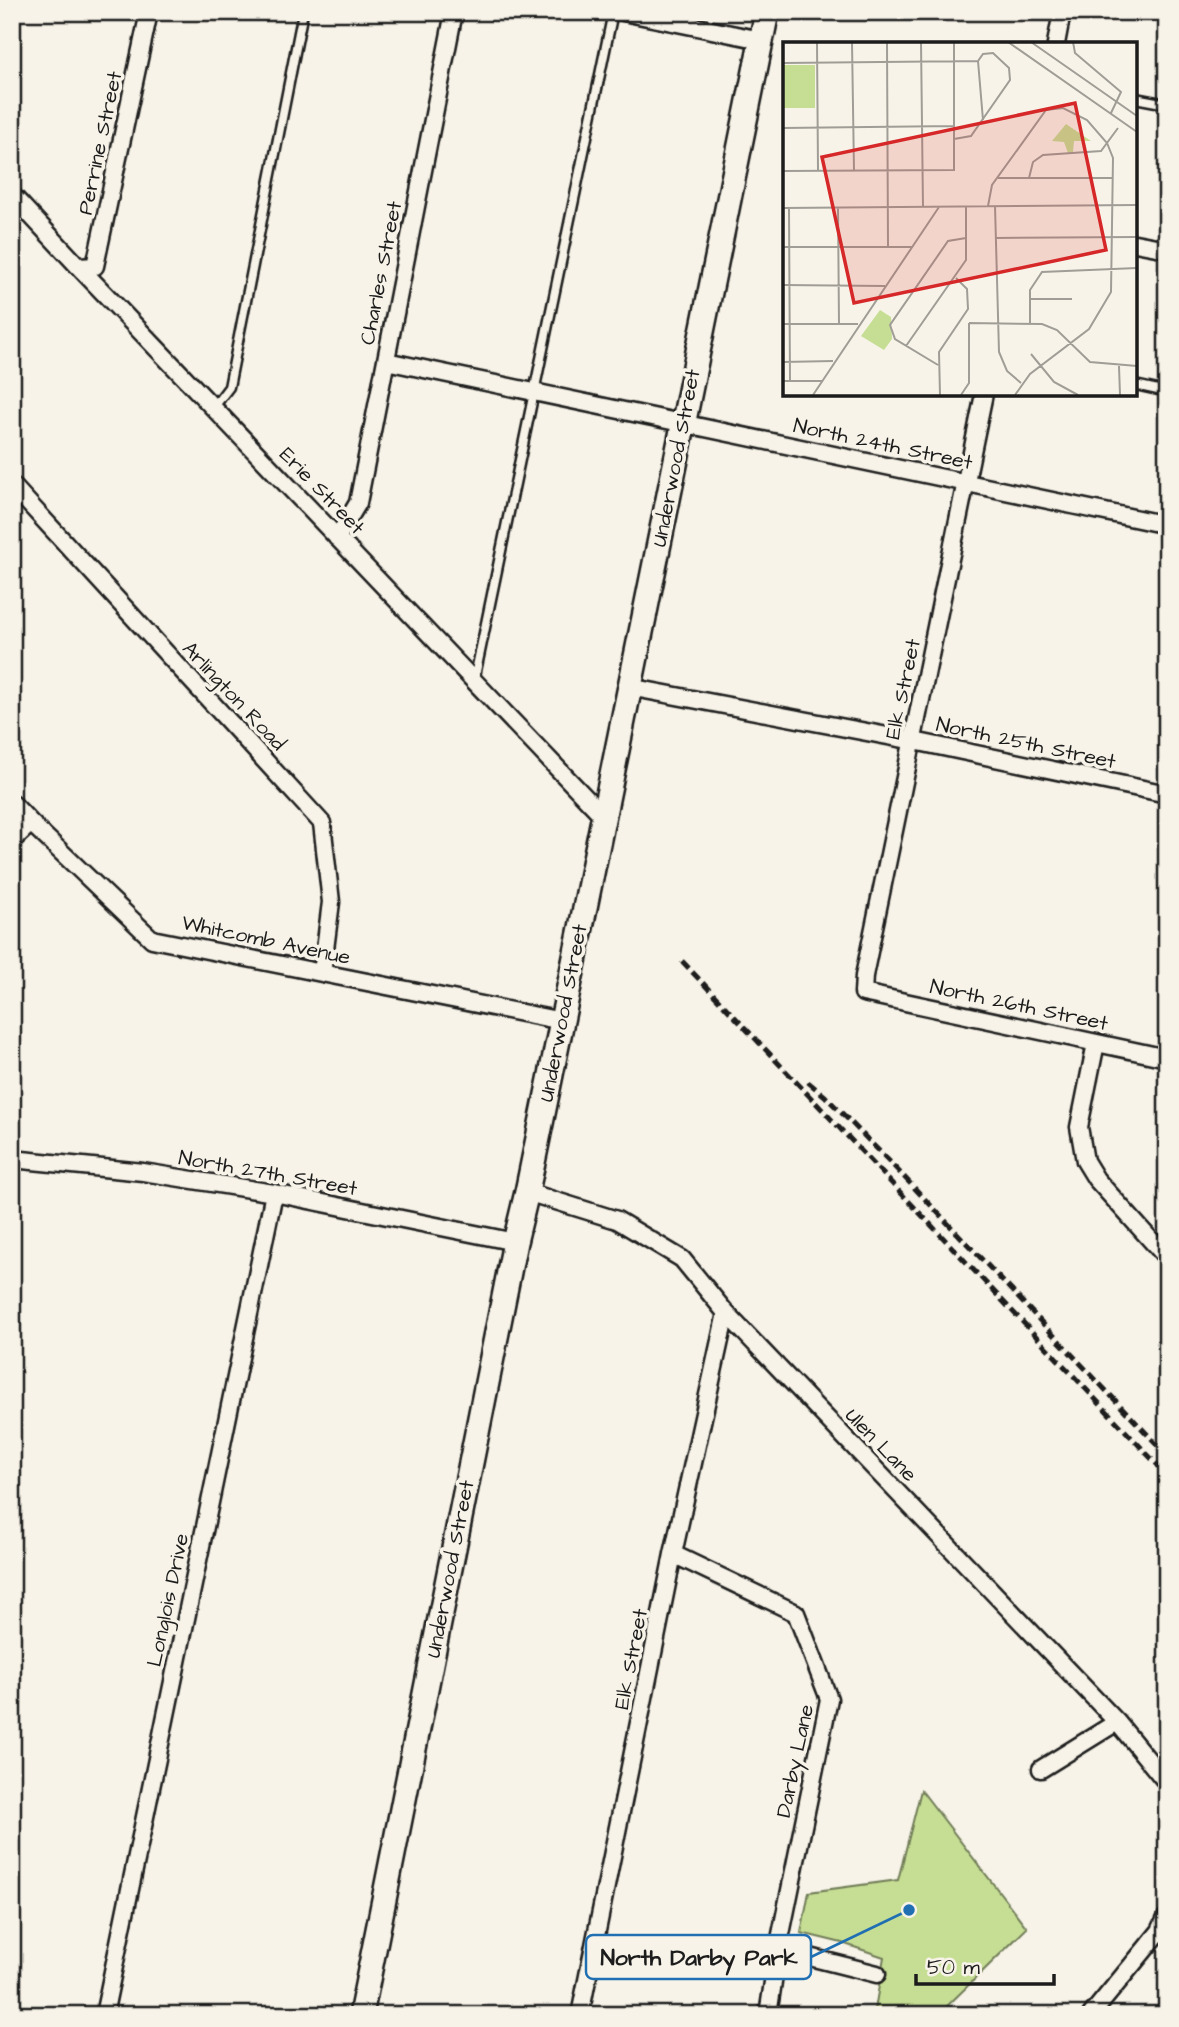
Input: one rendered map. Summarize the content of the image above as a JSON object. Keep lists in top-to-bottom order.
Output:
{
  "streets": {
    "street": [
      "Perrine Street",
      "Charles Street",
      "North 24th Street",
      "Underwood Street",
      "Erie Street",
      "Elk Street",
      "Arlington Road",
      "North 25th Street",
      "Whitcomb Avenue",
      "North 26th Street",
      "North 27th Street",
      "Ulen Lane",
      "Longlois Drive",
      "Darby Lane"
    ]
  },
  "crossings": [
    ["Perrine Street", "Erie Street"],
    ["Charles Street", "North 24th Street"],
    ["Charles Street", "Erie Street"],
    ["North 24th Street", "Underwood Street"],
    ["North 24th Street", "Elk Street"],
    ["Underwood Street", "Erie Street"],
    ["Underwood Street", "North 25th Street"],
    ["Underwood Street", "Whitcomb Avenue"],
    ["Underwood Street", "North 27th Street"],
    ["Underwood Street", "Ulen Lane"],
    ["Elk Street", "North 25th Street"],
    ["Elk Street", "North 26th Street"],
    ["Elk Street", "Ulen Lane"],
    ["Elk Street", "Darby Lane"],
    ["Arlington Road", "Whitcomb Avenue"],
    ["North 27th Street", "Longlois Drive"]
  ],
  "places": ["North Darby Park"],
  "scale_bar": "50 m"
}
